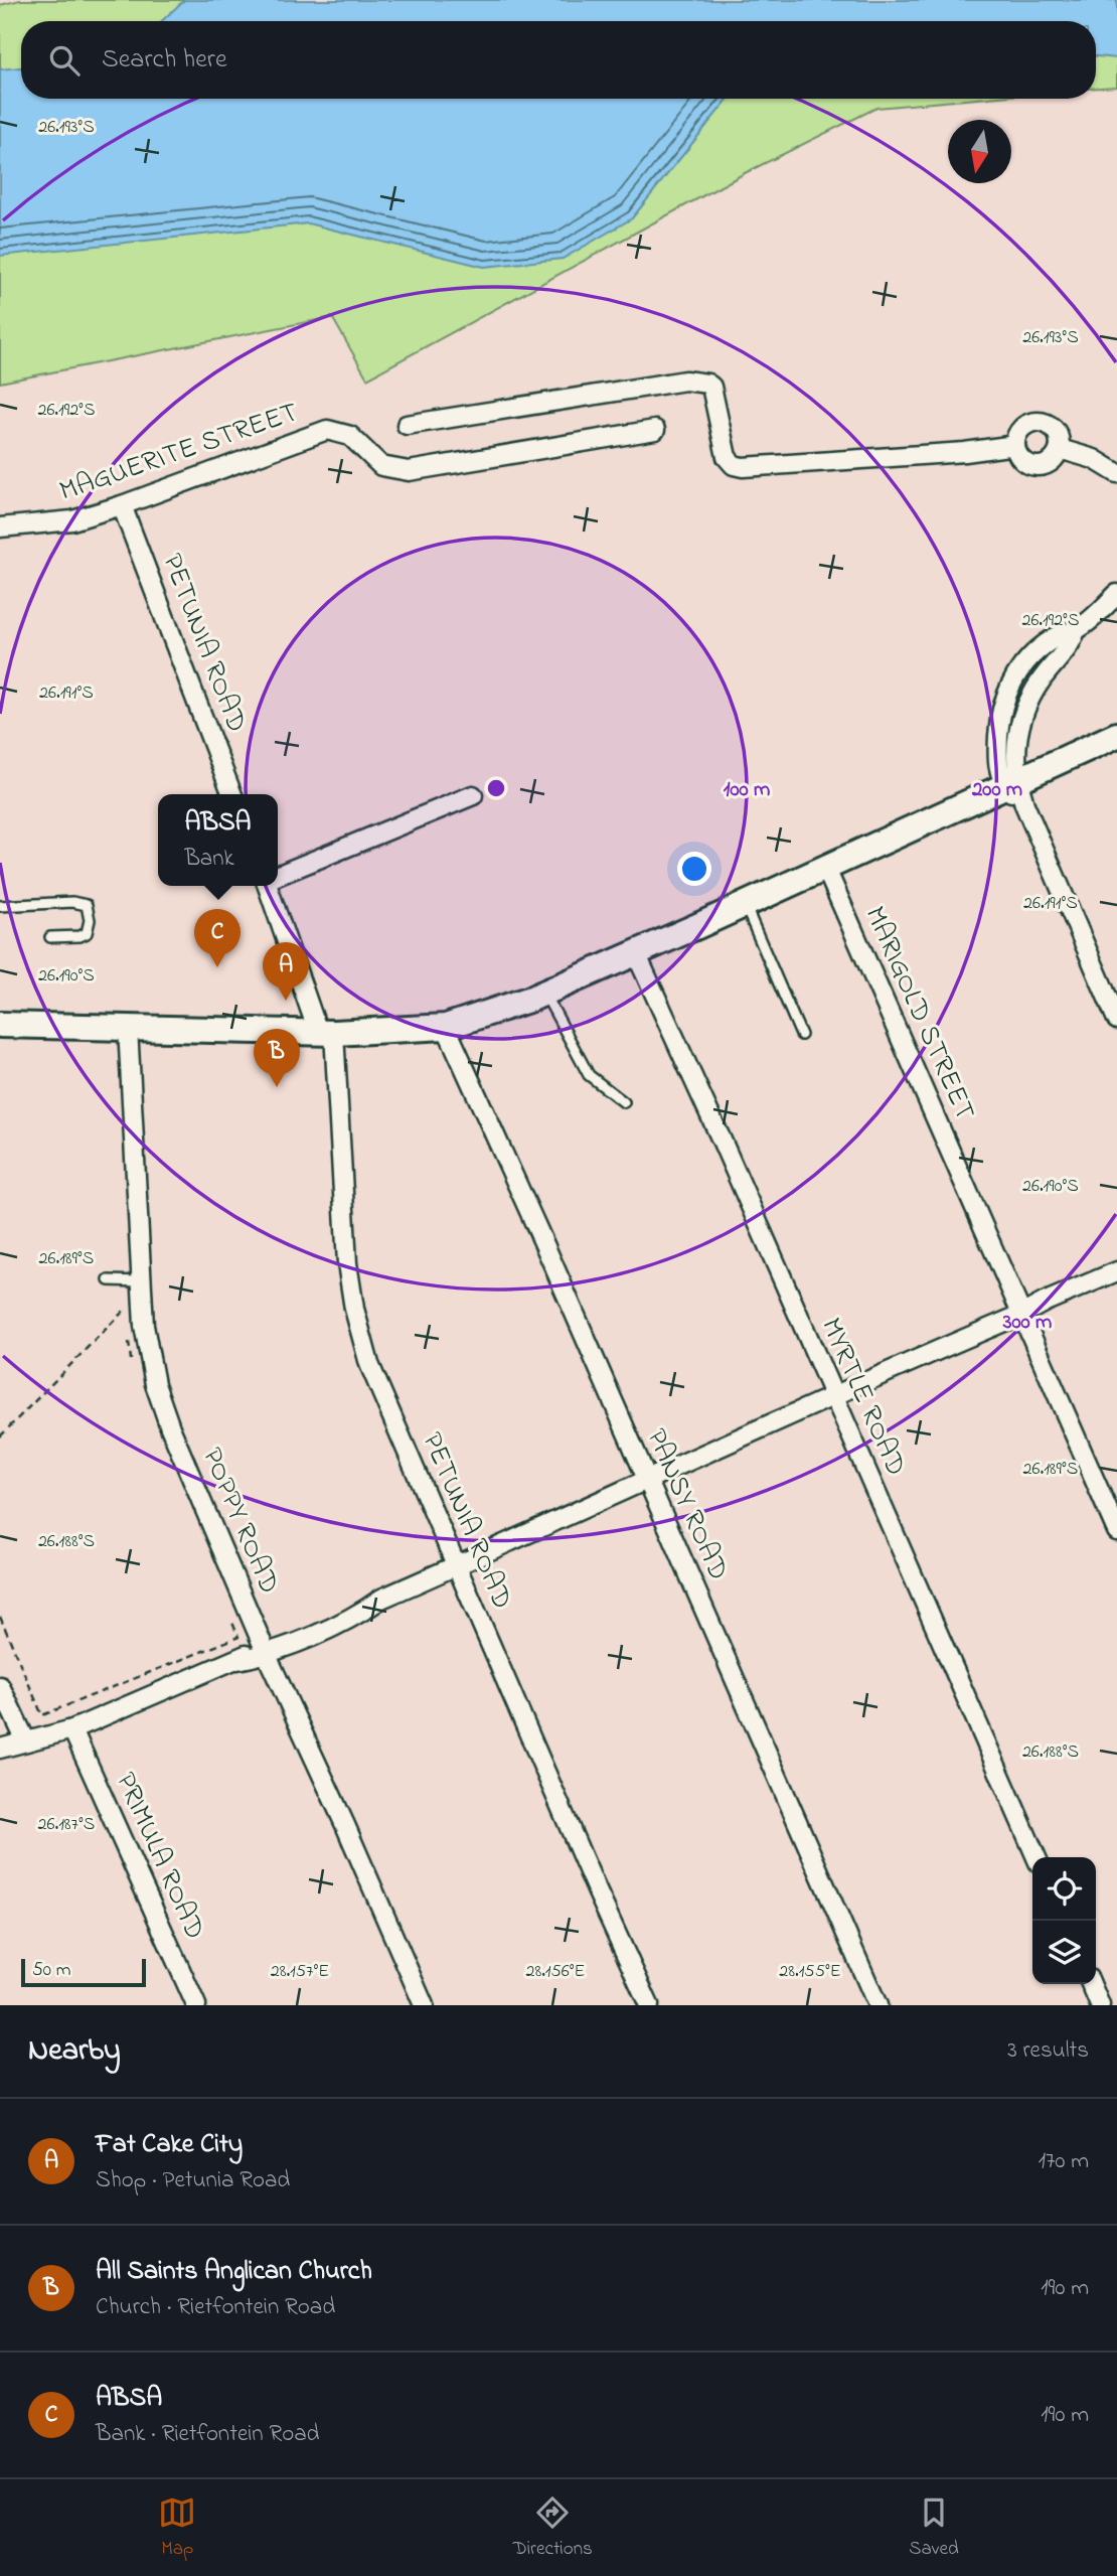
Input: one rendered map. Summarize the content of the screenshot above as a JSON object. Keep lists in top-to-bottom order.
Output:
{
  "streets": {
    "street": [
      "MAGUERITE STREET",
      "PETUNIA ROAD",
      "MARIGOLD STREET",
      "MYRTLE ROAD",
      "PANSY ROAD",
      "POPPY ROAD",
      "PRIMULA ROAD"
    ]
  },
  "crossings": [
    ["MAGUERITE STREET", "PETUNIA ROAD"]
  ],
  "scale_bar": "50 m",
  "north": "bottom",
  "page": {
    "search": "Search here",
    "popup": ["ABSA", "Bank"],
    "pins": ["C", "A", "B"],
    "scale": "50 m",
    "heading": ["Nearby", "3 results"],
    "list": [
      {
        "mark": "A",
        "name": "Fat Cake City",
        "note": "Shop · Petunia Road",
        "value": "170 m"
      },
      {
        "mark": "B",
        "name": "All Saints Anglican Church",
        "note": "Church · Rietfontein Road",
        "value": "190 m"
      },
      {
        "mark": "C",
        "name": "ABSA",
        "note": "Bank · Rietfontein Road",
        "value": "190 m"
      }
    ],
    "nav": ["Map", "Directions", "Saved"]
  },
  "coordinates": [
    "26.193°S",
    "26.192°S",
    "26.191°S",
    "26.190°S",
    "26.189°S",
    "26.188°S",
    "26.187°S",
    "28.157°E",
    "28.156°E",
    "28.155°E"
  ],
  "rings": ["100 m", "200 m", "300 m"]
}
